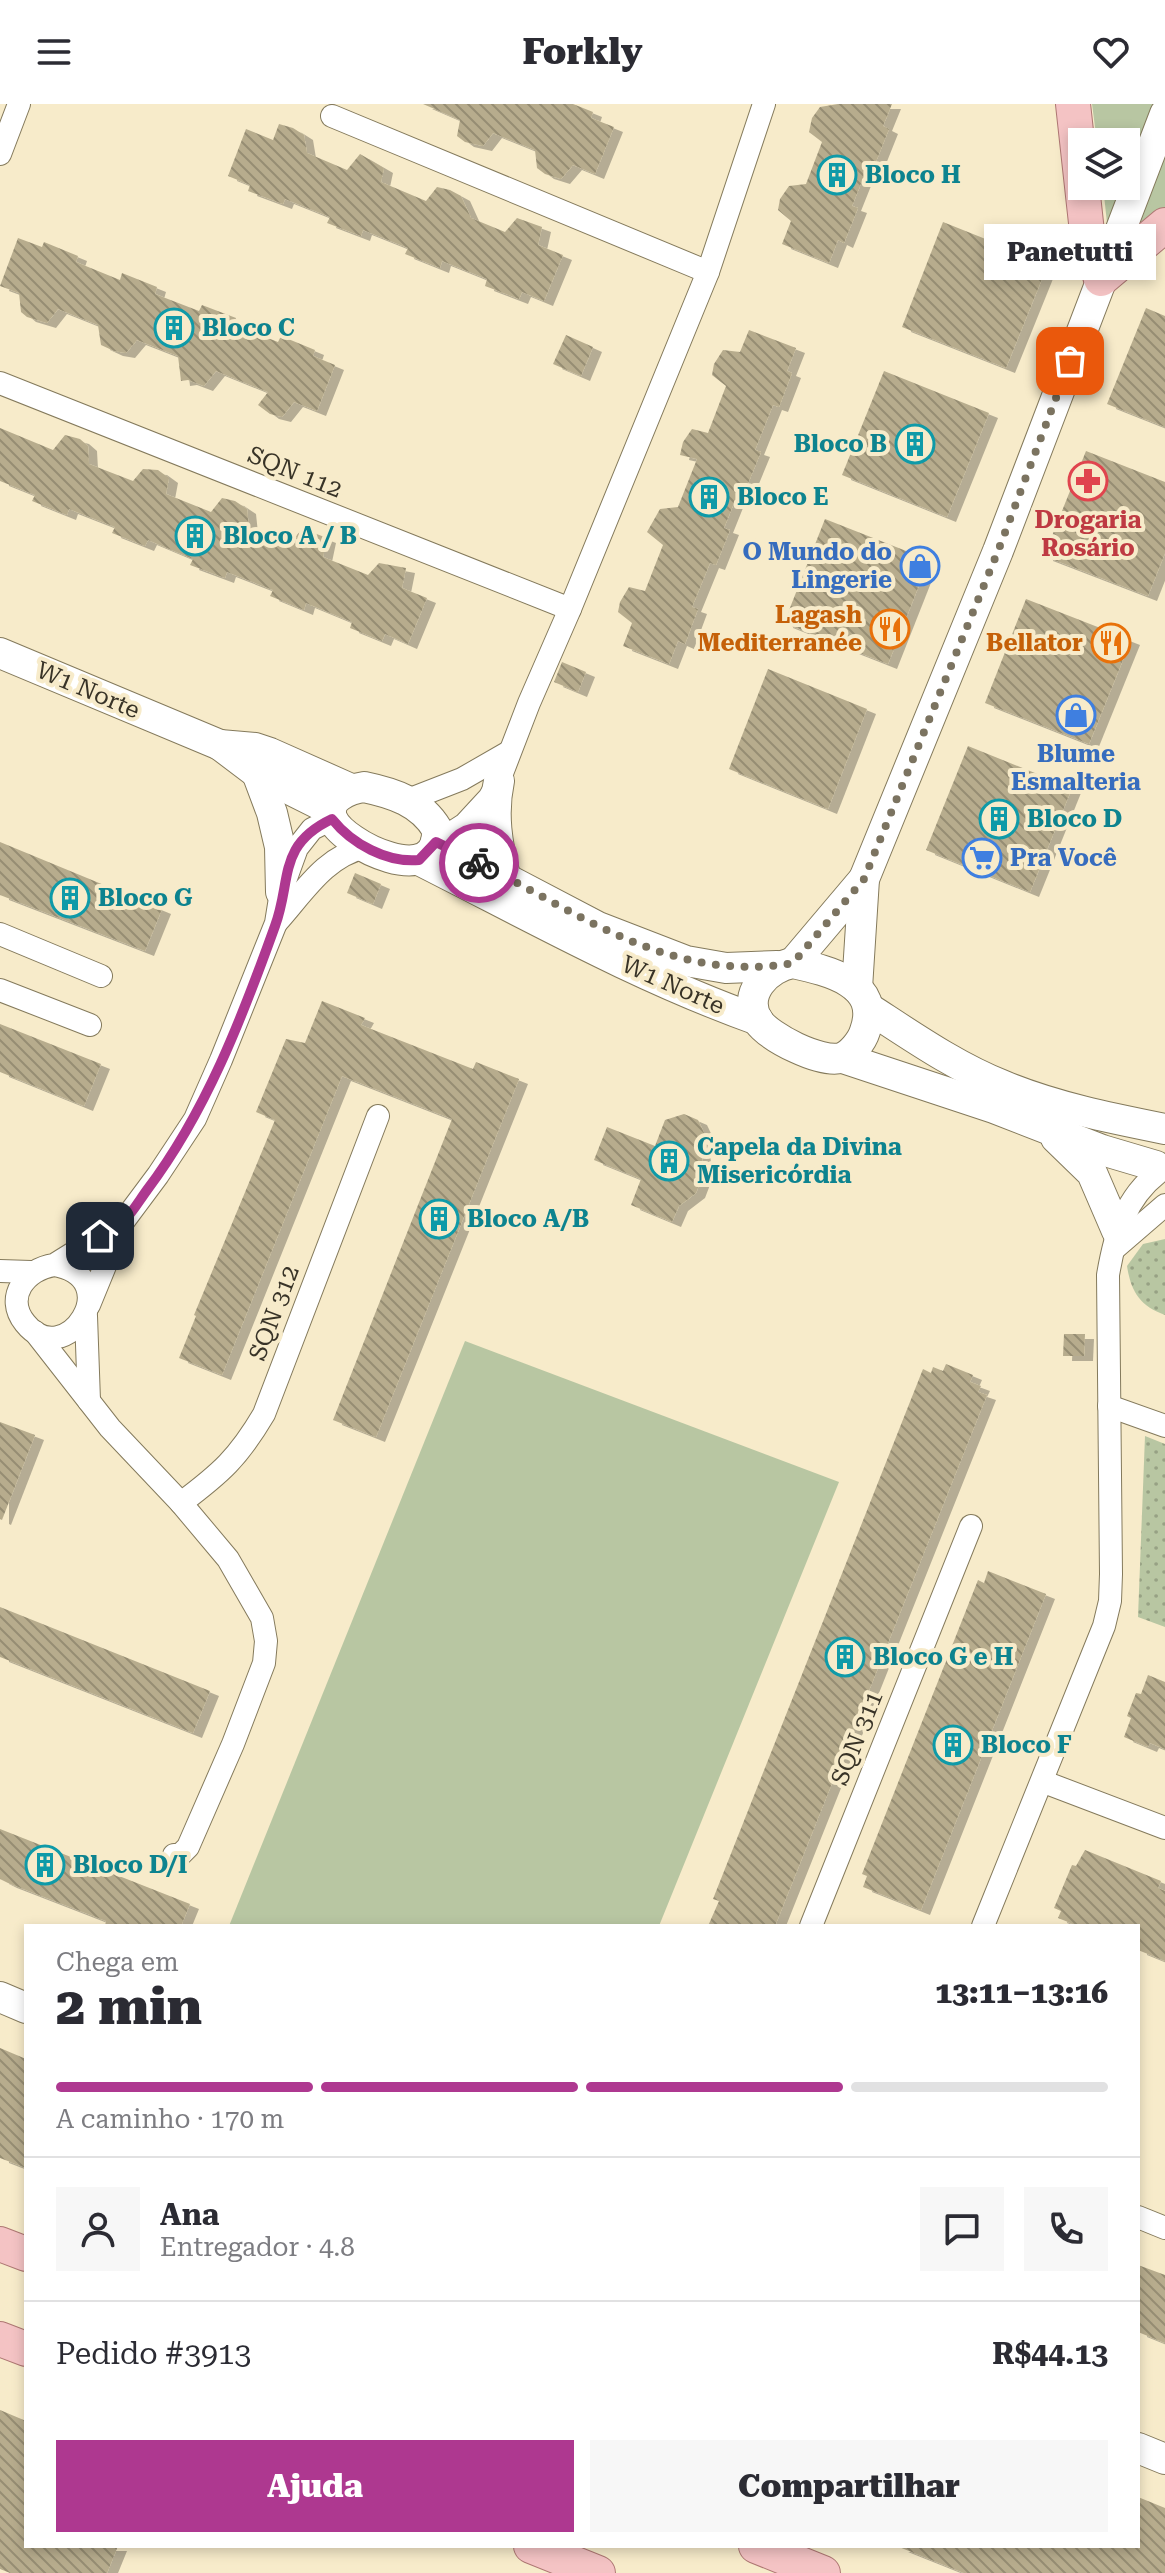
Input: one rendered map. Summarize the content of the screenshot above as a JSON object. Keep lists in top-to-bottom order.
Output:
{
  "streets": {
    "street": [
      "SQN 112",
      "W1 Norte",
      "SQN 312",
      "SQN 311"
    ]
  },
  "places": {
    "building": [
      "Bloco H",
      "Bloco C",
      "Bloco B",
      "Bloco E",
      "Bloco A / B",
      "Bloco D",
      "Bloco G",
      "Capela da Divina Misericórdia",
      "Bloco A/B",
      "Bloco G e H",
      "Bloco F",
      "Bloco D/I"
    ],
    "other": ["Panetutti"],
    "pharmacy": ["Drogaria Rosário"],
    "shop": ["O Mundo do Lingerie", "Blume Esmalteria"],
    "restaurant": ["Lagash Mediterranée", "Bellator"],
    "supermarket": ["Pra Você"]
  },
  "page": {
    "header": "Forkly",
    "bubble": "Panetutti",
    "heading": ["2 min", "Chega em", "13:11–13:16"],
    "panel": [
      "Ana",
      "Entregador · 4.8",
      "Pedido #3913",
      "R$44.13"
    ],
    "bar": "A caminho · 170 m",
    "buttons": ["Ajuda", "Compartilhar"]
  }
}
